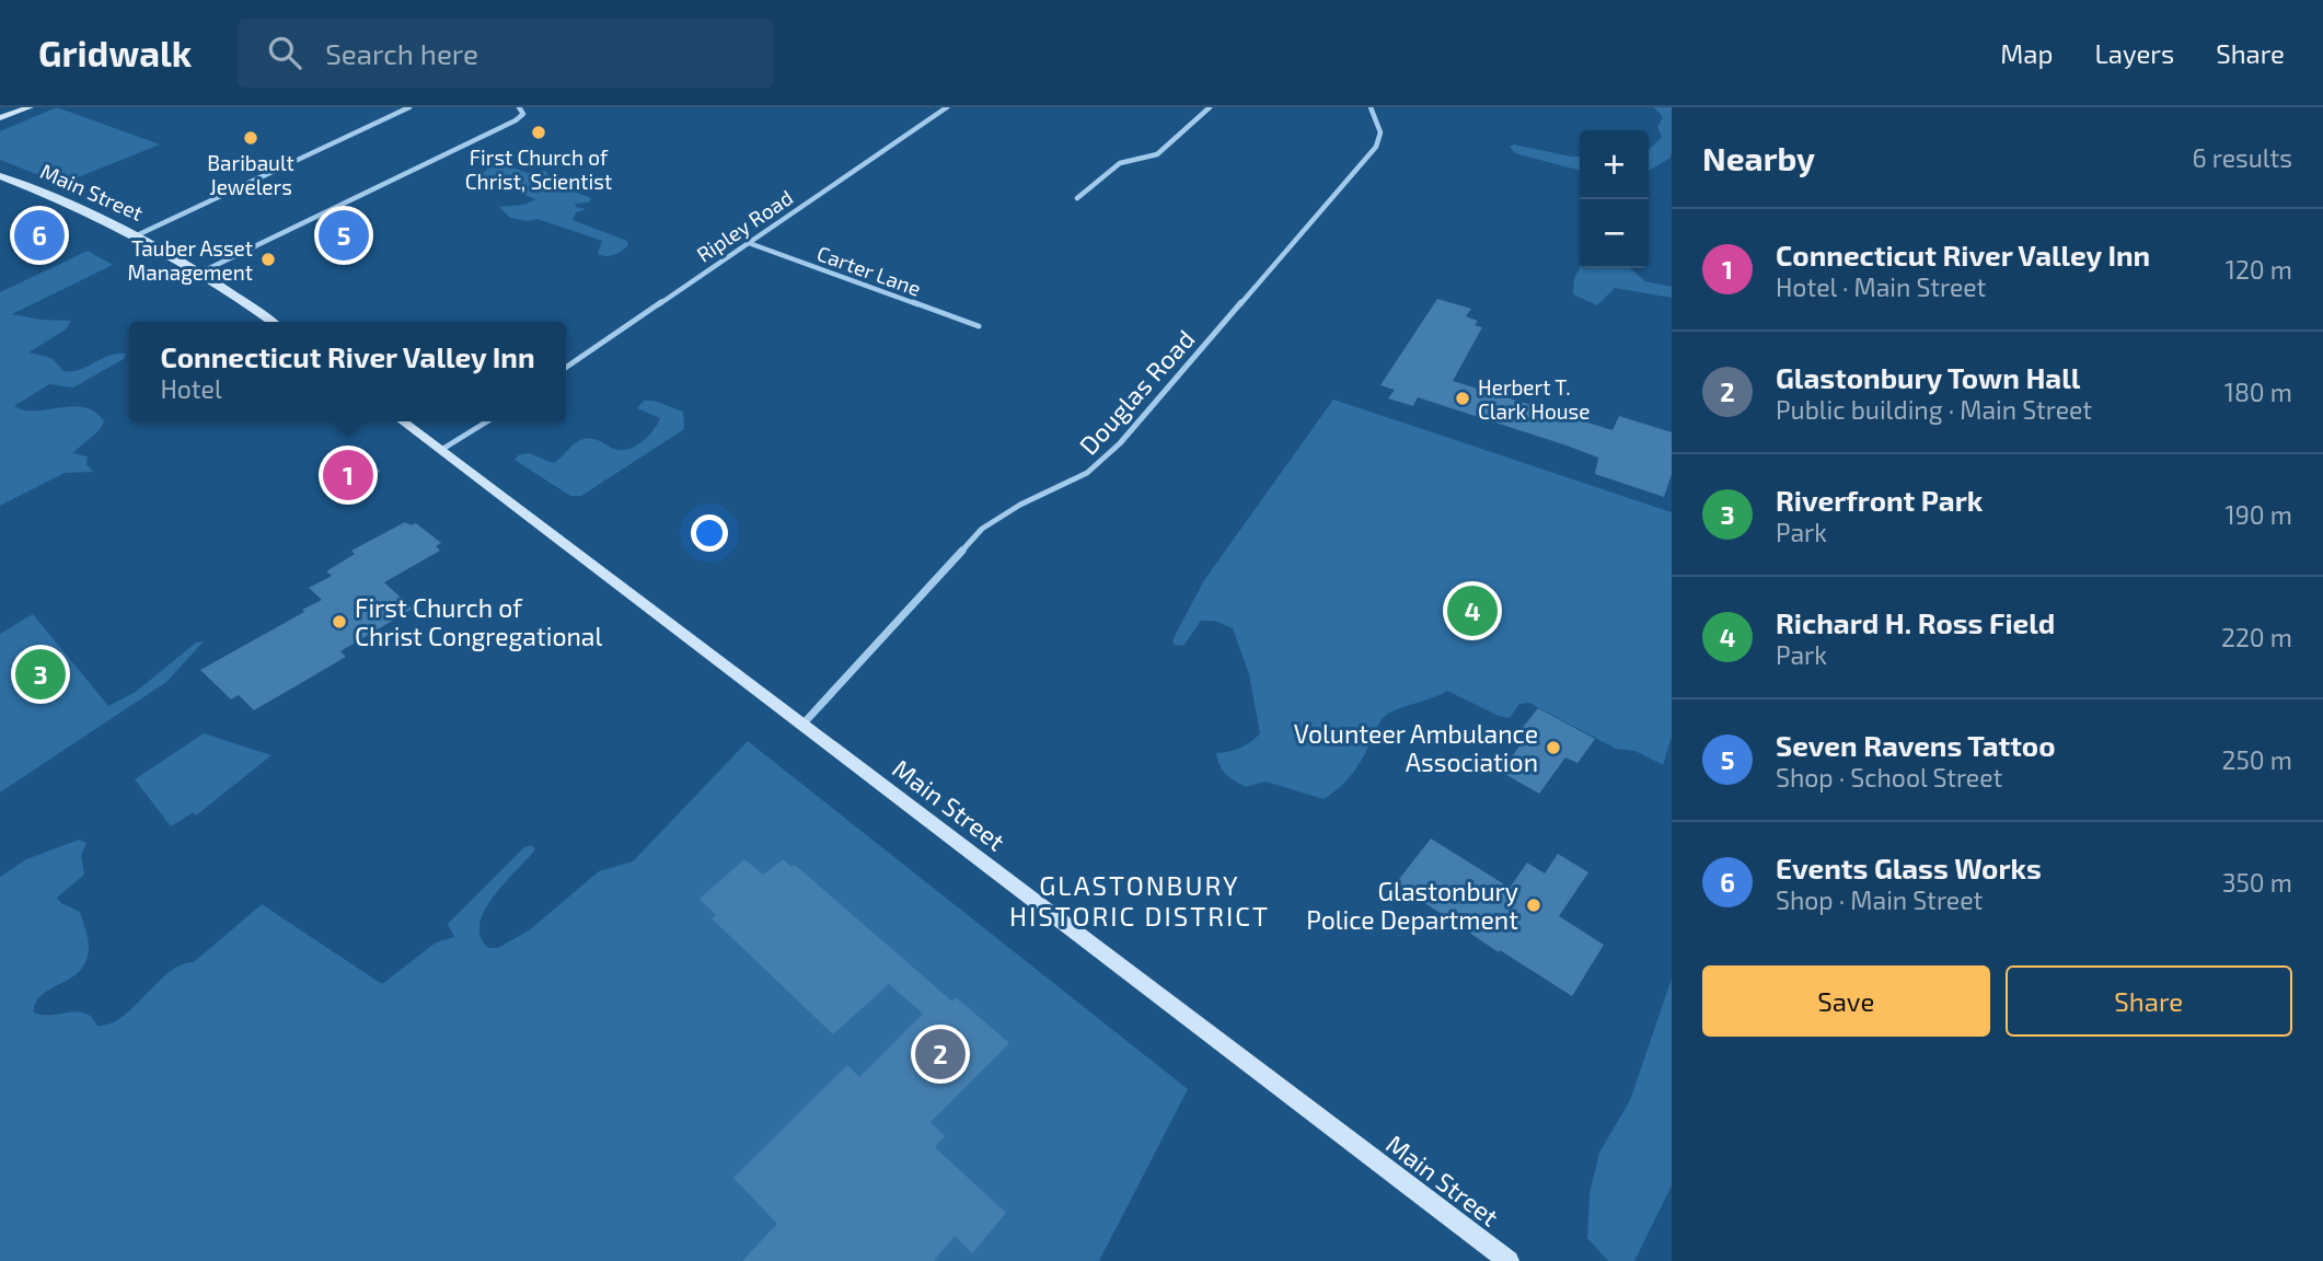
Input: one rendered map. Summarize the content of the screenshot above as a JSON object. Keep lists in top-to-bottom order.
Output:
{
  "streets": {
    "main road": ["Main Street"],
    "street": ["Ripley Road", "Carter Lane", "Douglas Road"]
  },
  "crossings": [
    ["Main Street", "Douglas Road"],
    ["Ripley Road", "Carter Lane"]
  ],
  "districts": ["GLASTONBURY HISTORIC DISTRICT"],
  "places": [
    "First Church of Christ, Scientist",
    "Baribault Jewelers",
    "Tauber Asset Management",
    "Herbert T. Clark House",
    "First Church of Christ Congregational",
    "Volunteer Ambulance Association",
    "Glastonbury Police Department"
  ],
  "page": {
    "header": "Gridwalk",
    "search": "Search here",
    "nav": ["Map", "Layers", "Share"],
    "heading": ["Nearby", "6 results"],
    "map_buttons": ["+", "−"],
    "pins": [
      "5",
      "6",
      "1",
      "4",
      "3",
      "2"
    ],
    "list": [
      {
        "mark": "1",
        "name": "Connecticut River Valley Inn",
        "note": "Hotel · Main Street",
        "value": "120 m"
      },
      {
        "mark": "2",
        "name": "Glastonbury Town Hall",
        "note": "Public building · Main Street",
        "value": "180 m"
      },
      {
        "mark": "3",
        "name": "Riverfront Park",
        "note": "Park",
        "value": "190 m"
      },
      {
        "mark": "4",
        "name": "Richard H. Ross Field",
        "note": "Park",
        "value": "220 m"
      },
      {
        "mark": "5",
        "name": "Seven Ravens Tattoo",
        "note": "Shop · School Street",
        "value": "250 m"
      },
      {
        "mark": "6",
        "name": "Events Glass Works",
        "note": "Shop · Main Street",
        "value": "350 m"
      }
    ],
    "popup": ["Connecticut River Valley Inn", "Hotel"],
    "buttons": ["Save", "Share"]
  }
}
